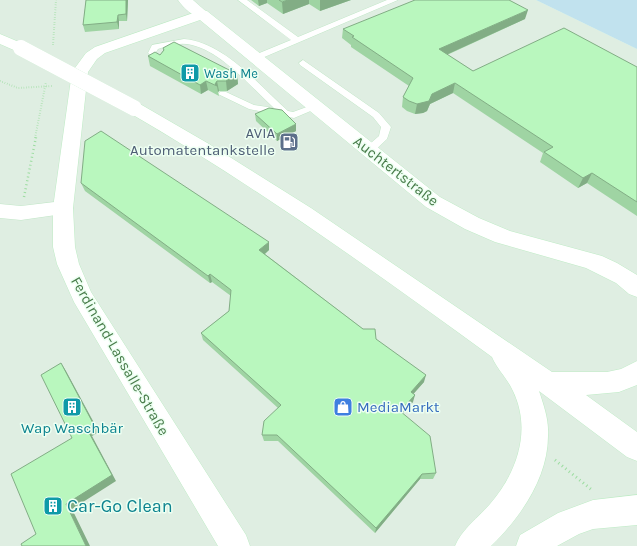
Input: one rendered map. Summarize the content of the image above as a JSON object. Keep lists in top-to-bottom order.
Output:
{
  "streets": {
    "street": ["Auchtertstraße", "Ferdinand-Lassalle-Straße"]
  },
  "crossings": [
    ["Auchtertstraße", "Ferdinand-Lassalle-Straße"]
  ],
  "places": {
    "building": ["Wash Me", "Wap Waschbär", "Car-Go Clean"],
    "fuel station": ["AVIA Automatentankstelle"],
    "shop": ["MediaMarkt"]
  }
}
